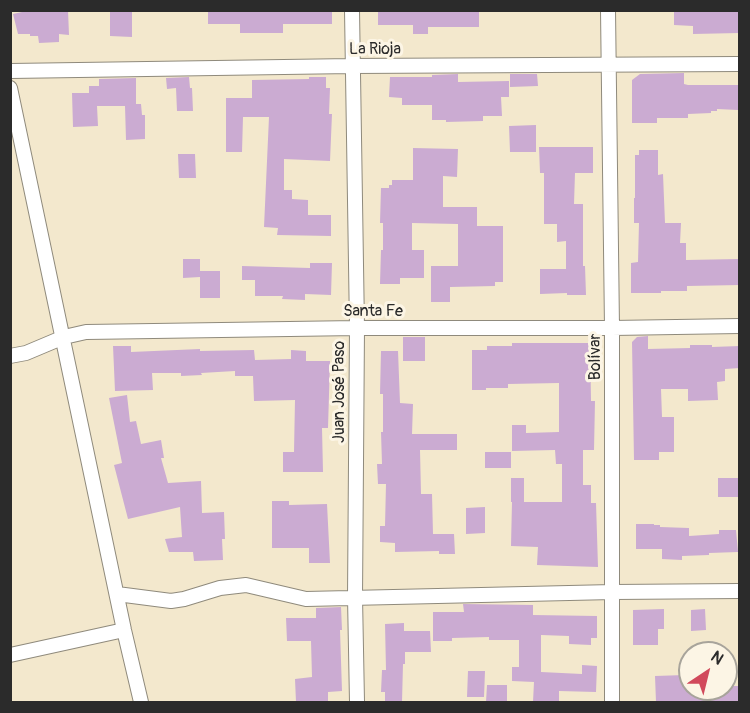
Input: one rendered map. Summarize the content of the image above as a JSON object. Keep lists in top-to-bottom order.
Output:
{
  "streets": {
    "street": [
      "La Rioja",
      "Santa Fe",
      "Bolívar",
      "Juan José Paso"
    ]
  },
  "crossings": [
    ["La Rioja", "Bolívar"],
    ["La Rioja", "Juan José Paso"],
    ["Santa Fe", "Bolívar"],
    ["Santa Fe", "Juan José Paso"]
  ],
  "north": "top right"
}
